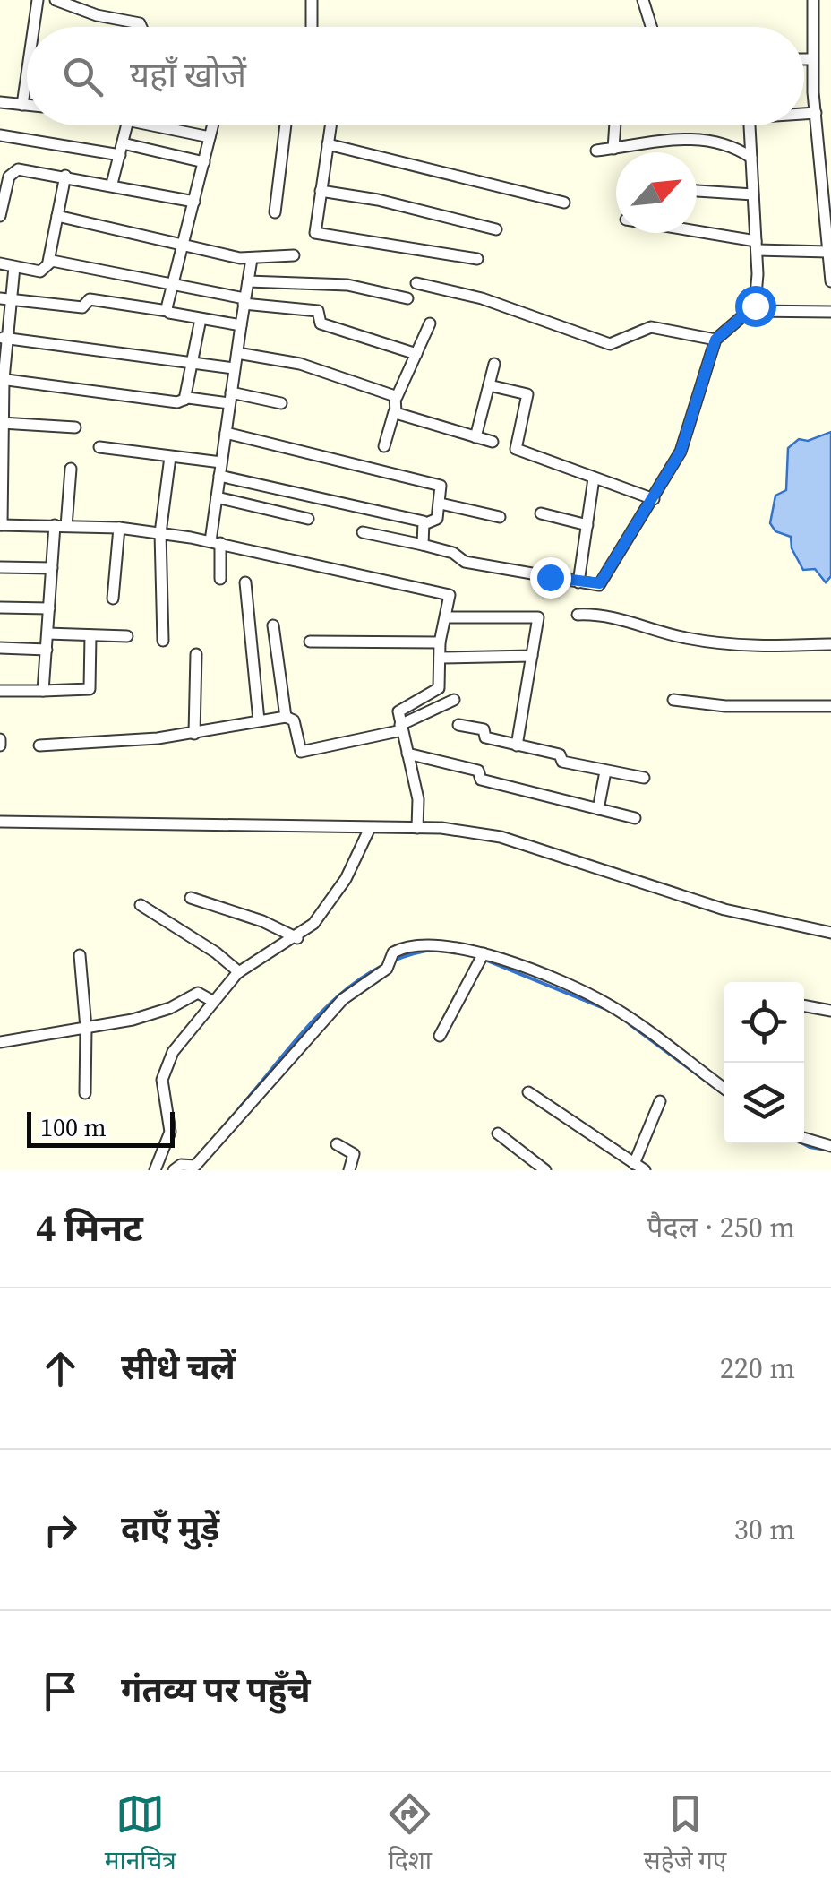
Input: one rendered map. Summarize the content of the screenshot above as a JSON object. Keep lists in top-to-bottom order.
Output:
{
  "scale_bar": "100 m",
  "north": "top right",
  "page": {
    "search": "यहाँ खोजें",
    "scale": "100 m",
    "heading": ["4 मिनट", "पैदल · 250 m"],
    "list": [
      ["सीधे चलें", "220 m"],
      ["दाएँ मुड़ें", "30 m"],
      "गंतव्य पर पहुँचे"
    ],
    "nav": ["मानचित्र", "दिशा", "सहेजे गए"]
  }
}
